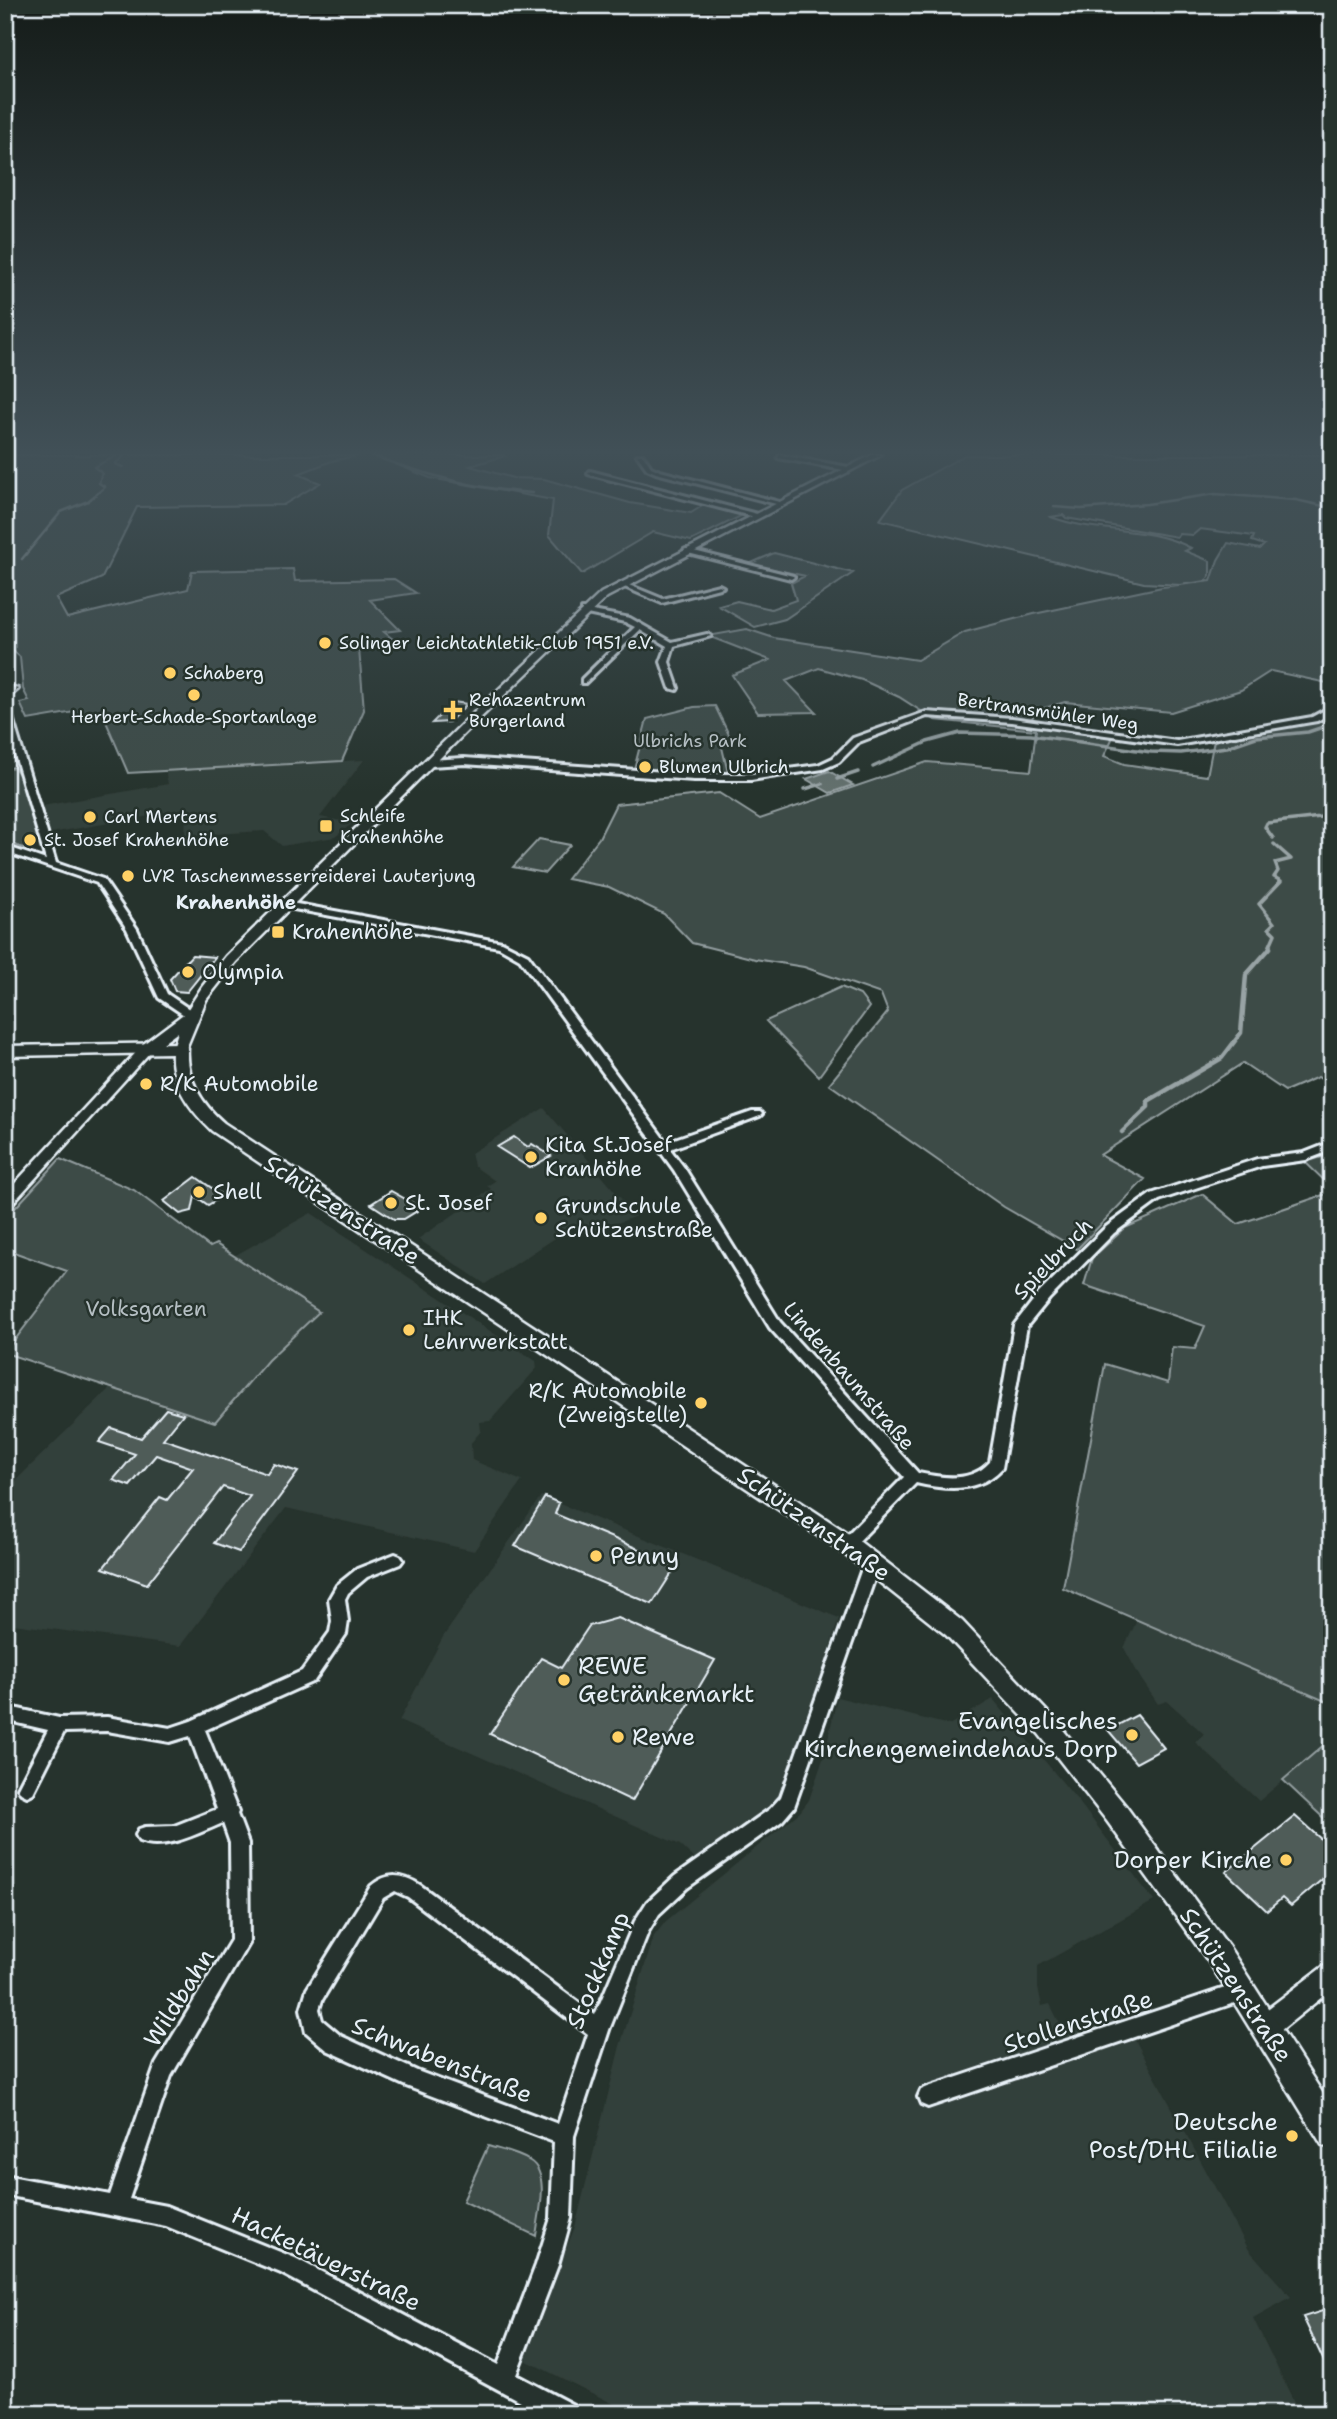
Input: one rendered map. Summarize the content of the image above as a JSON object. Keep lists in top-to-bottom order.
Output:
{
  "streets": {
    "main road": ["Schützenstraße"],
    "street": [
      "Bertramsmühler Weg",
      "Spielbruch",
      "Lindenbaumstraße",
      "Stockkamp",
      "Wildbahn",
      "Stollenstraße",
      "Schwabenstraße",
      "Hacketäuerstraße"
    ]
  },
  "crossings": [
    ["Schützenstraße", "Lindenbaumstraße"],
    ["Schützenstraße", "Stockkamp"],
    ["Schützenstraße", "Stollenstraße"],
    ["Spielbruch", "Lindenbaumstraße"],
    ["Stockkamp", "Schwabenstraße"],
    ["Stockkamp", "Hacketäuerstraße"],
    ["Wildbahn", "Hacketäuerstraße"]
  ],
  "districts": ["Krahenhöhe"],
  "parks": ["Ulbrichs Park", "Volksgarten"],
  "places": {
    "other": [
      "Solinger Leichtathletik-Club 1951 e.V.",
      "Schaberg",
      "Herbert-Schade-Sportanlage",
      "Blumen Ulbrich",
      "Carl Mertens",
      "St. Josef Krahenhöhe",
      "LVR Taschenmesserreiderei Lauterjung",
      "Olympia",
      "R/K Automobile",
      "Kita St.Josef Kranhöhe",
      "Shell",
      "St. Josef",
      "Grundschule Schützenstraße",
      "IHK Lehrwerkstatt",
      "R/K Automobile (Zweigstelle)",
      "Penny",
      "REWE Getränkemarkt",
      "Evangelisches Kirchengemeindehaus Dorp",
      "Rewe",
      "Dorper Kirche",
      "Deutsche Post/DHL Filialie"
    ],
    "health": ["Rehazentrum Burgerland"],
    "transit": ["Schleife Krahenhöhe", "Krahenhöhe"]
  }
}
